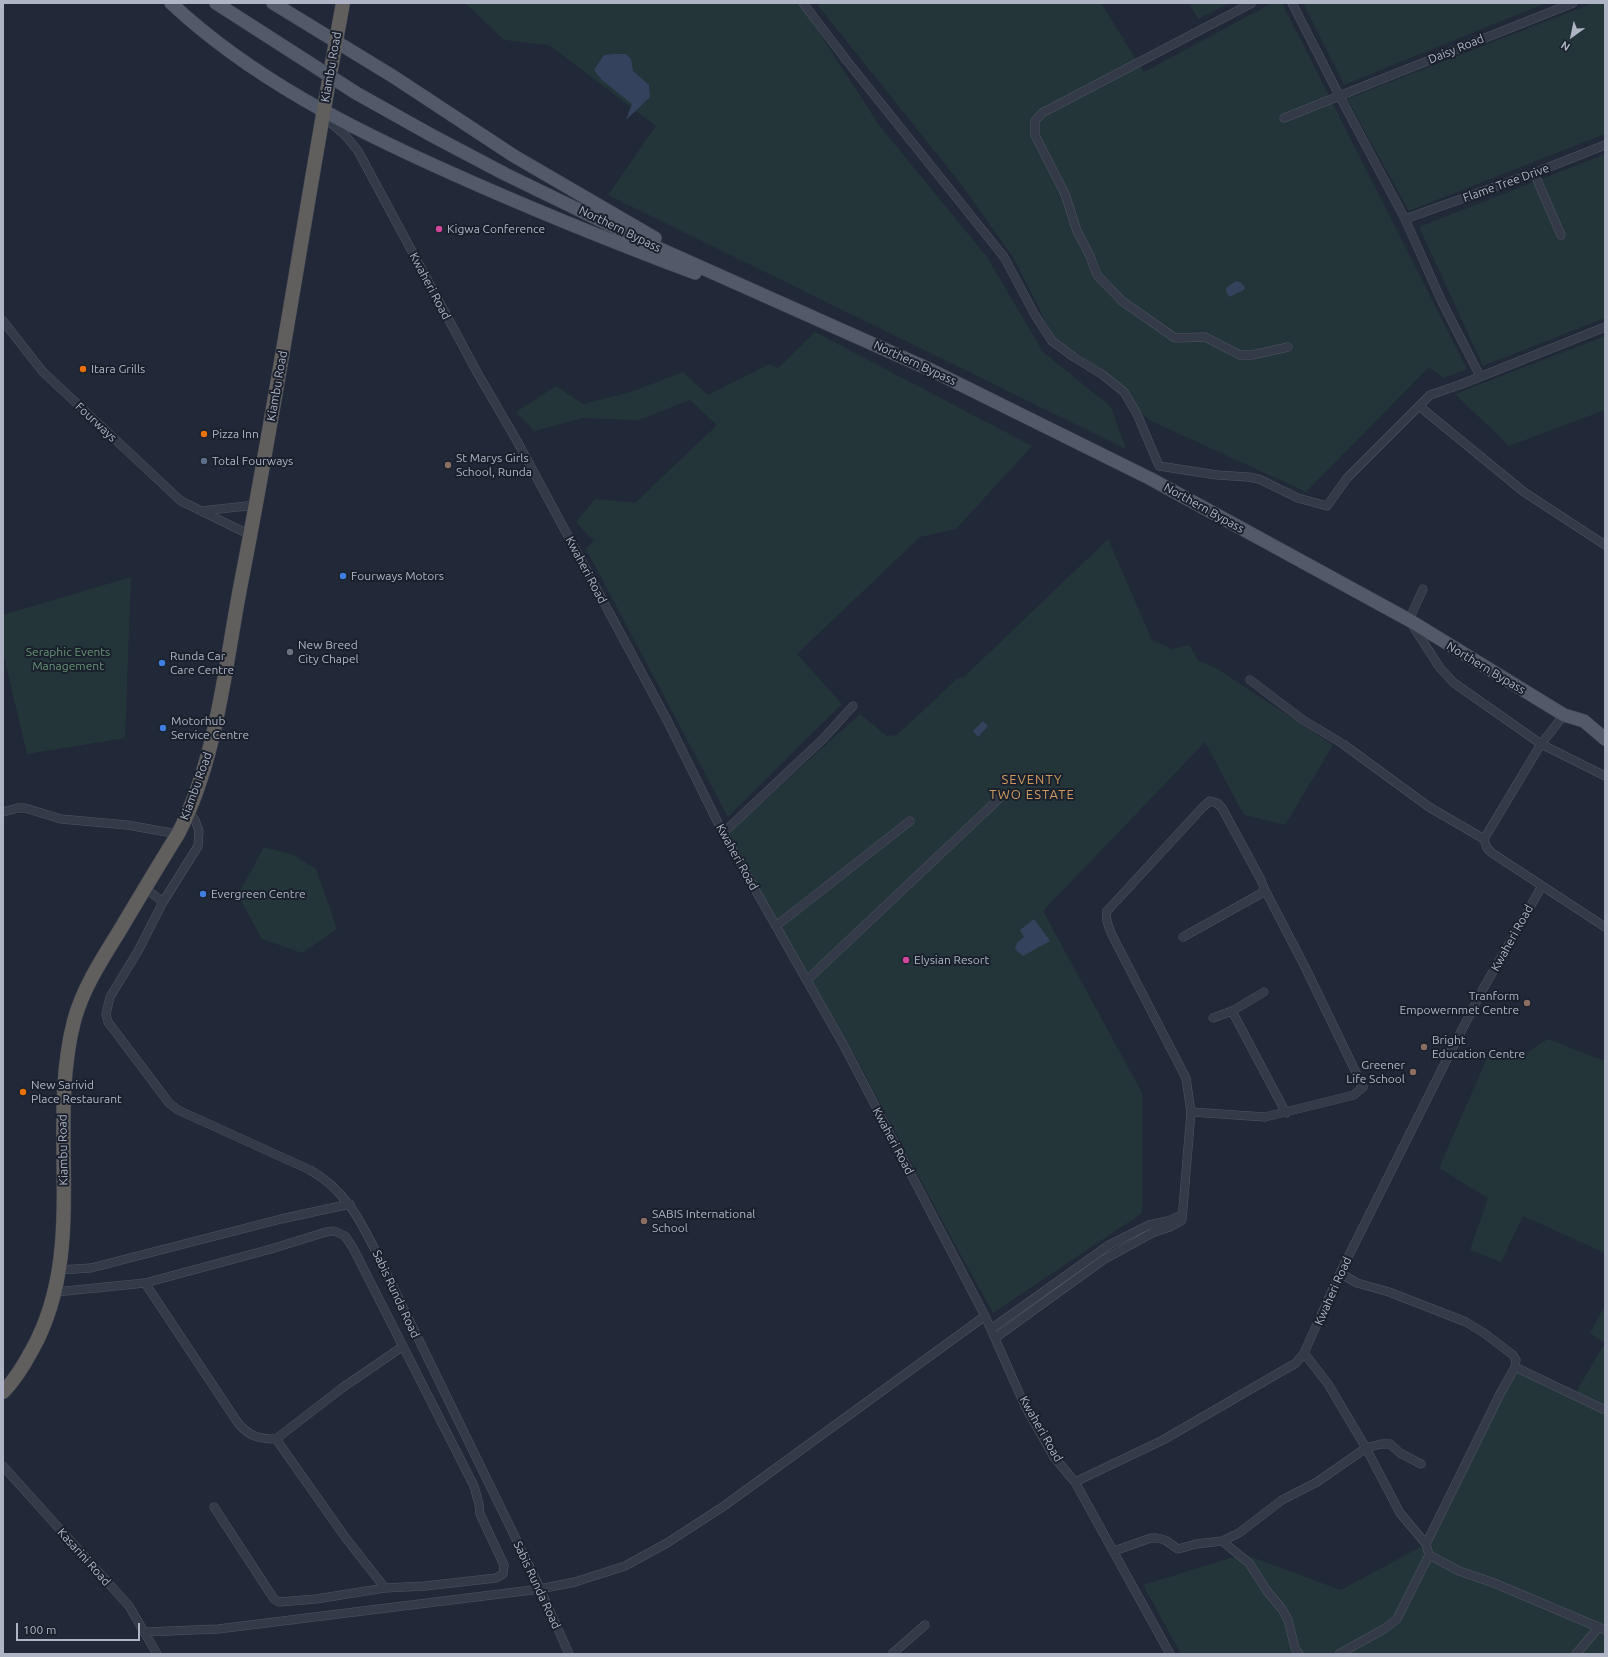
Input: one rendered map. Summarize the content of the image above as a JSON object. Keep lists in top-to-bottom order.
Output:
{
  "streets": {
    "highway": ["Kiambu Road"],
    "main road": ["Northern Bypass"],
    "street": [
      "Daisy Road",
      "Flame Tree Drive",
      "Kwaheri Road",
      "Fourways",
      "Sabis Runda Road",
      "Kasarini Road"
    ]
  },
  "crossings": [
    ["Kiambu Road", "Kwaheri Road"],
    ["Kiambu Road", "Fourways"],
    ["Kiambu Road", "Sabis Runda Road"]
  ],
  "districts": ["SEVENTY TWO ESTATE"],
  "parks": ["Seraphic Events Management"],
  "places": [
    "Kigwa Conference",
    "Itara Grills",
    "Pizza Inn",
    "Total Fourways",
    "St Marys Girls School, Runda",
    "Fourways Motors",
    "New Breed City Chapel",
    "Runda Car Care Centre",
    "Motorhub Service Centre",
    "Evergreen Centre",
    "Elysian Resort",
    "Tranform Empowernmet Centre",
    "Bright Education Centre",
    "Greener Life School",
    "New Sarivid Place Restaurant",
    "SABIS International School"
  ],
  "scale_bar": "100 m",
  "north": "bottom left"
}
